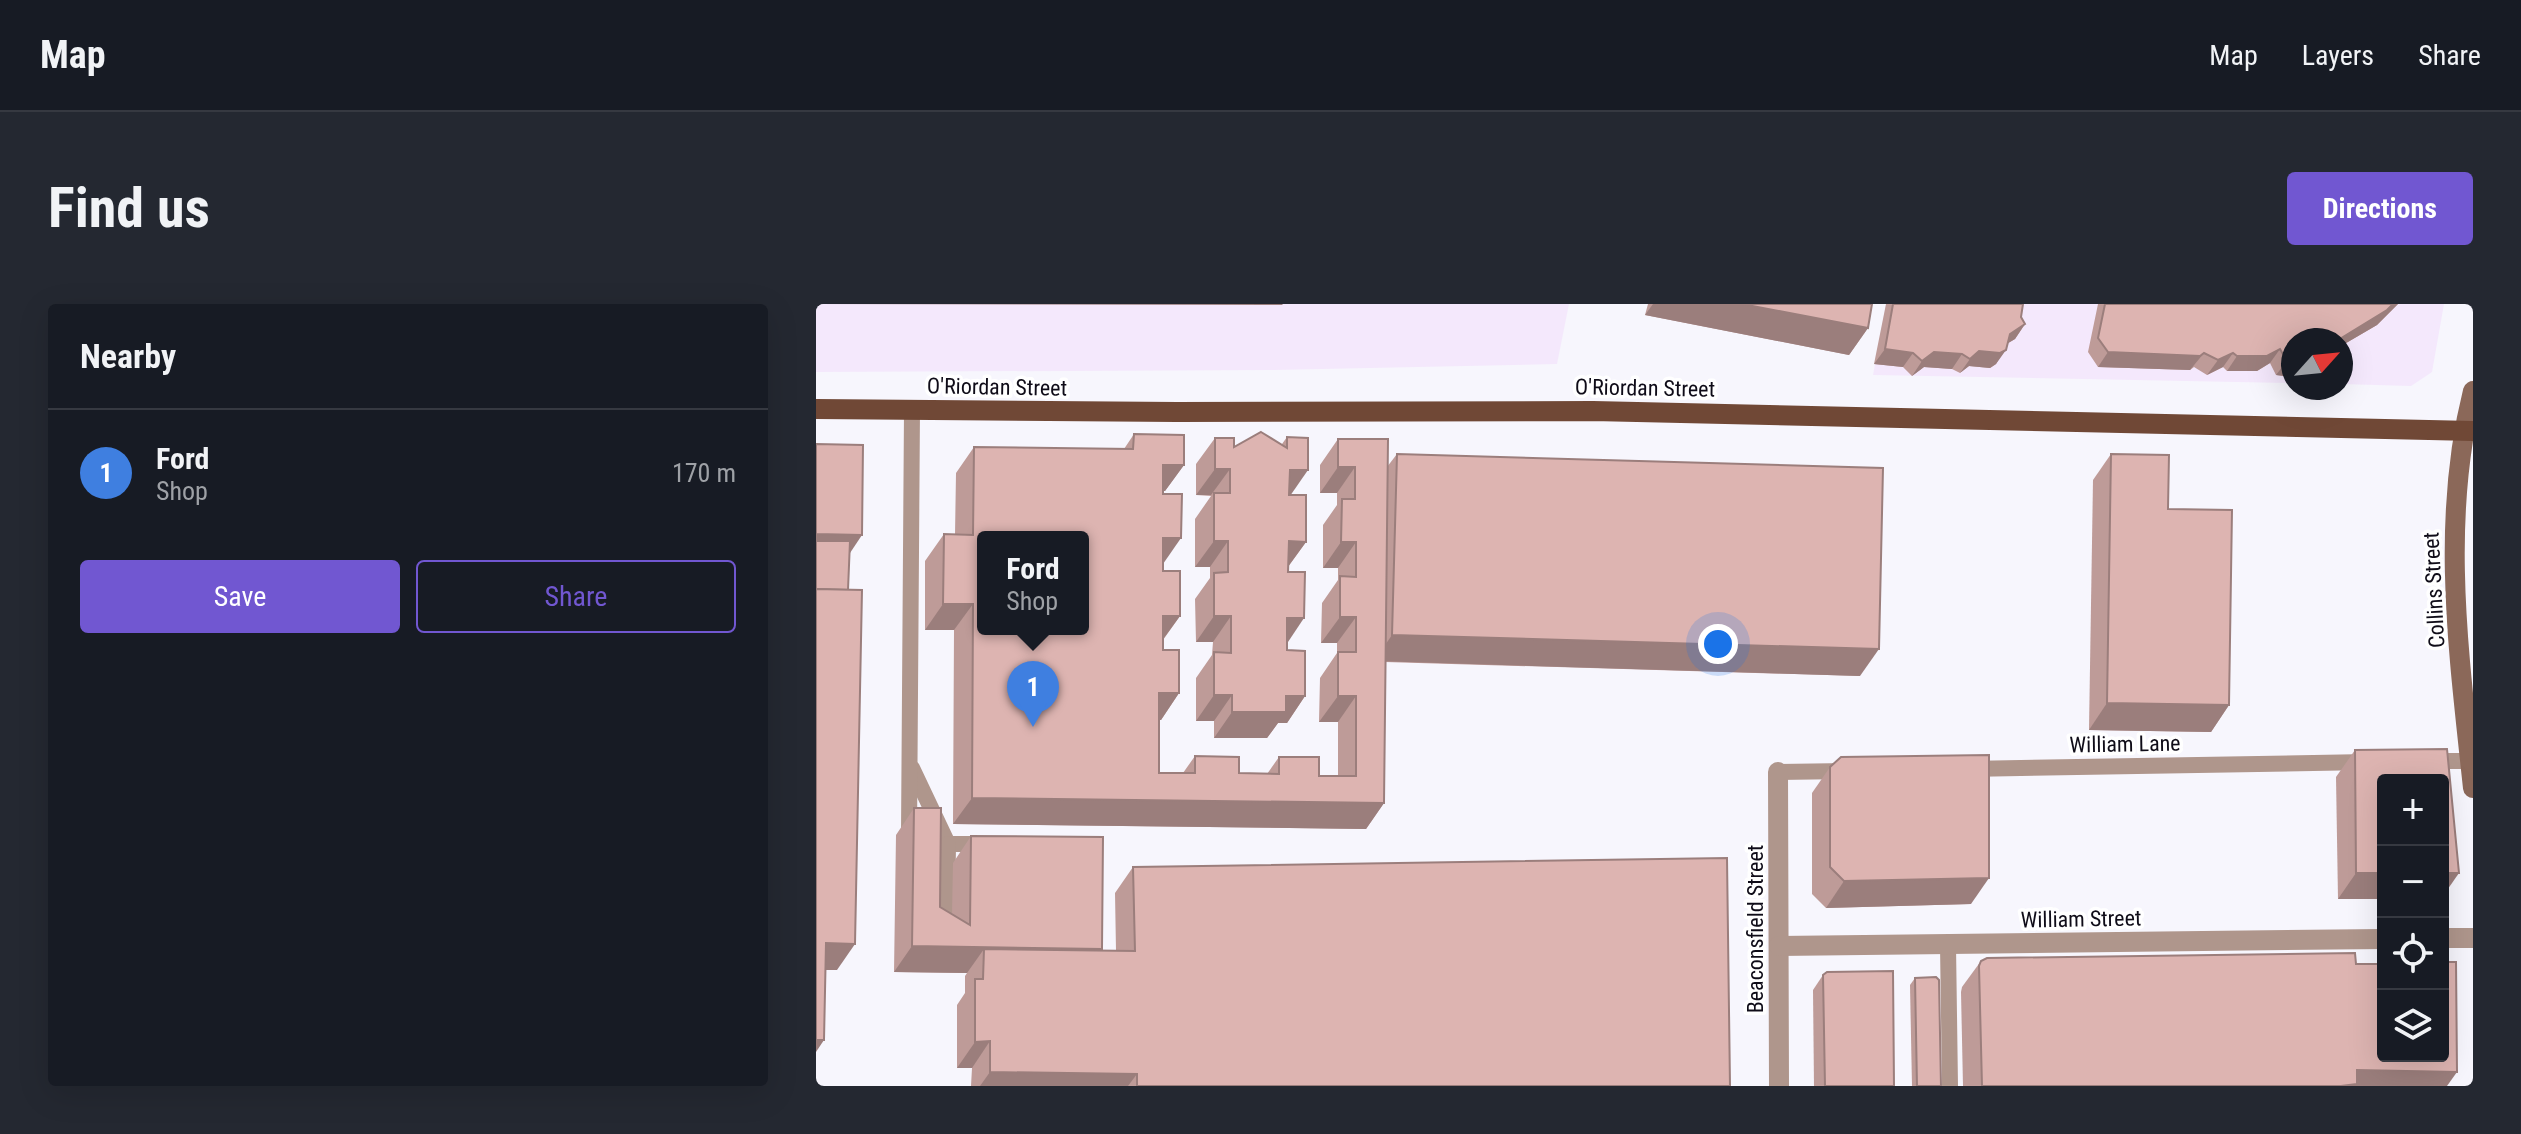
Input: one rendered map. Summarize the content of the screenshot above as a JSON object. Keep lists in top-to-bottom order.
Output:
{
  "streets": {
    "main road": ["O'Riordan Street"],
    "street": ["Collins Street", "William Street", "Beaconsfield Street"],
    "lane": ["William Lane"]
  },
  "crossings": [
    ["O'Riordan Street", "Collins Street"],
    ["Collins Street", "William Lane"],
    ["William Street", "Beaconsfield Street"]
  ],
  "north": "top right",
  "page": {
    "header": "Map",
    "nav": ["Map", "Layers", "Share"],
    "buttons": [
      "Directions",
      ["Save", "Share"]
    ],
    "title": "Find us",
    "heading": "Nearby",
    "list": [
      {
        "mark": "1",
        "name": "Ford",
        "note": "Shop",
        "value": "170 m"
      }
    ],
    "popup": ["Ford", "Shop"],
    "pins": "1",
    "map_buttons": ["+", "−"]
  }
}
